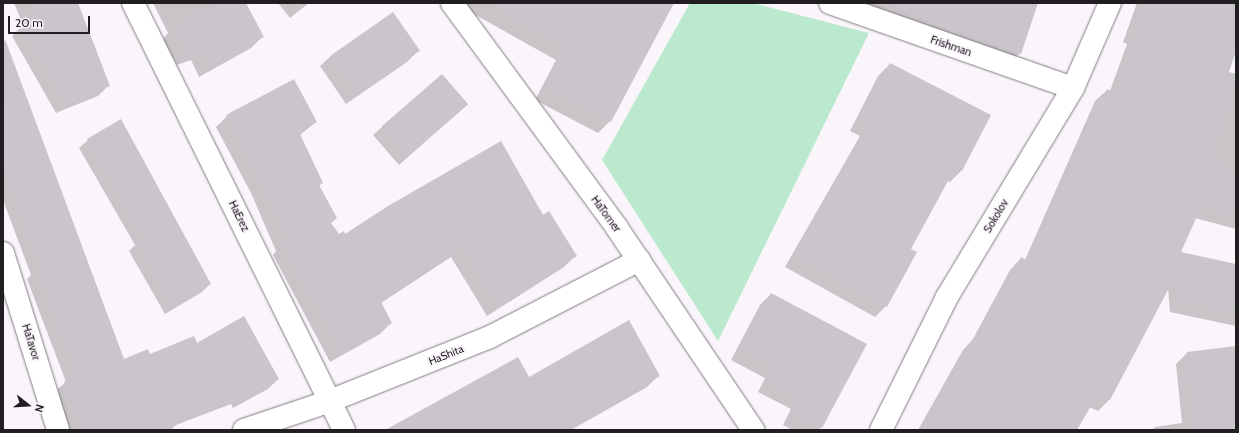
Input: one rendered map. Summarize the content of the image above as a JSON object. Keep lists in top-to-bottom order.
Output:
{
  "streets": {
    "street": [
      "Frishman",
      "HaTomer",
      "HaErez",
      "Sokolov",
      "HaTavor",
      "HaShita"
    ]
  },
  "crossings": [
    ["Frishman", "Sokolov"],
    ["HaTomer", "HaShita"],
    ["HaErez", "HaShita"]
  ],
  "scale_bar": "20 m",
  "north": "right"
}
